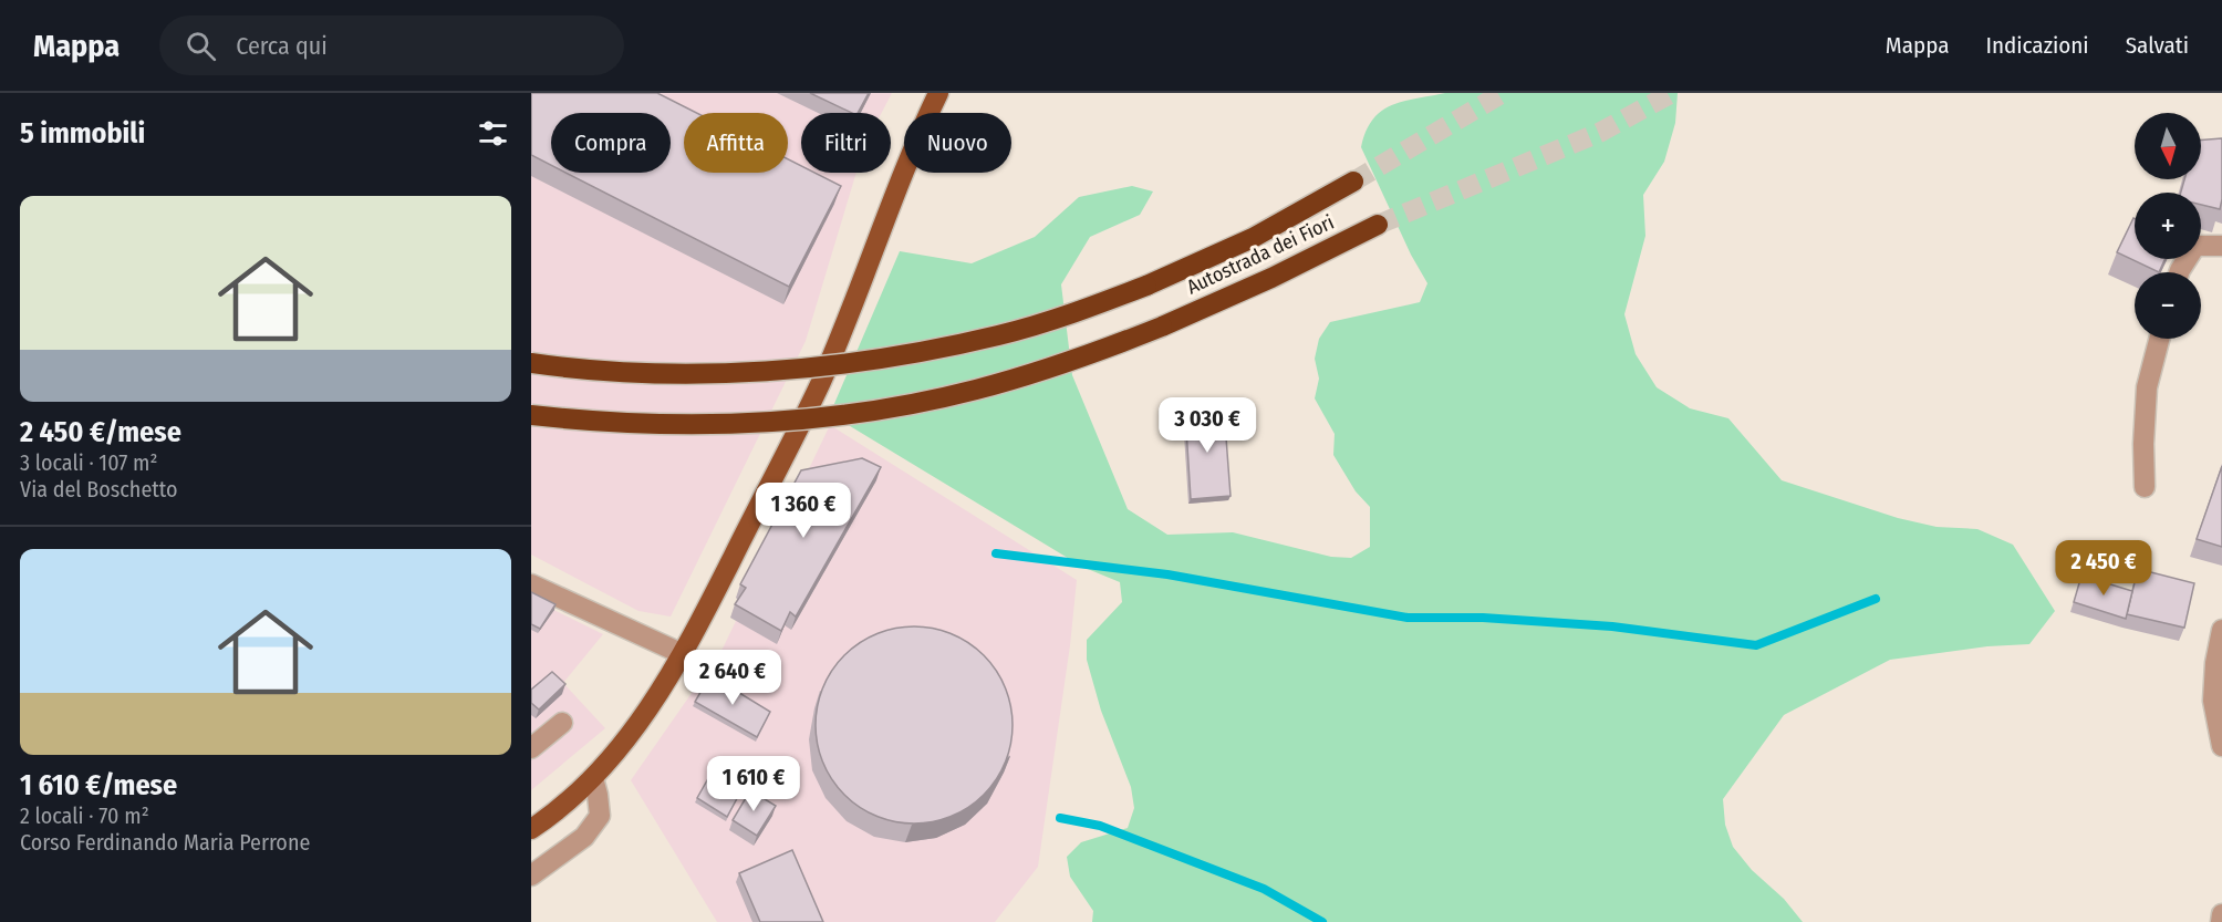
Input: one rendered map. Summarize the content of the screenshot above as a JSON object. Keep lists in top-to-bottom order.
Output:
{
  "streets": {
    "highway": ["Autostrada dei Fiori"]
  },
  "north": "bottom",
  "page": {
    "header": "Mappa",
    "search": "Cerca qui",
    "nav": ["Mappa", "Indicazioni", "Salvati"],
    "heading": "5 immobili",
    "map_buttons": ["+", "−"],
    "chip": [
      "Compra",
      "Affitta",
      "Filtri",
      "Nuovo"
    ],
    "list": [
      {
        "name": "2 450 €/mese",
        "note": "3 locali · 107 m² · Via del Boschetto"
      },
      {
        "name": "1 610 €/mese",
        "note": "2 locali · 70 m² · Corso Ferdinando Maria Perrone"
      }
    ],
    "price": [
      "3 030 €",
      "1 360 €",
      "2 450 €",
      "2 640 €",
      "1 610 €"
    ]
  }
}
